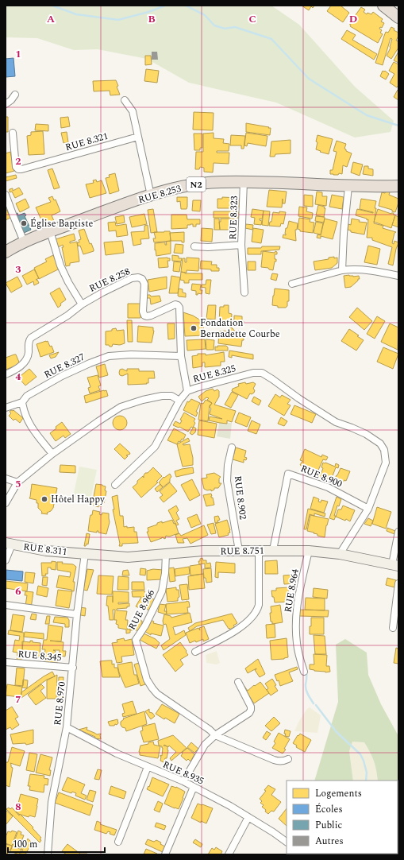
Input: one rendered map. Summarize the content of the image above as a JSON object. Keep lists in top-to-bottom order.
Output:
{
  "streets": {
    "highway": ["N2", "RUE 8.253"],
    "main road": ["RUE 8.311", "RUE 8.751"],
    "street": [
      "RUE 8.321",
      "RUE 8.323",
      "RUE 8.258",
      "RUE 8.327",
      "RUE 8.325",
      "RUE 8.900",
      "RUE 8.902",
      "RUE 8.964",
      "RUE 8.966",
      "RUE 8.345",
      "RUE 8.970",
      "RUE 8.935"
    ]
  },
  "crossings": [
    ["RUE 8.253", "RUE 8.323"],
    ["RUE 8.258", "RUE 8.327"],
    ["RUE 8.258", "RUE 8.325"],
    ["RUE 8.325", "RUE 8.900"],
    ["RUE 8.900", "RUE 8.751"],
    ["RUE 8.902", "RUE 8.751"],
    ["RUE 8.311", "RUE 8.751"],
    ["RUE 8.311", "RUE 8.970"],
    ["RUE 8.751", "RUE 8.964"],
    ["RUE 8.751", "RUE 8.966"],
    ["RUE 8.751", "RUE 8.970"],
    ["RUE 8.345", "RUE 8.970"],
    ["RUE 8.970", "RUE 8.935"]
  ],
  "places": ["Église Baptiste", "Fondation Bernadette Courbe", "Hôtel Happy"],
  "legend": [
    "Logements",
    "Écoles",
    "Public",
    "Autres"
  ],
  "scale_bar": "100 m",
  "grid": {
    "columns": [
      "A",
      "B",
      "C",
      "D"
    ],
    "rows": [
      "1",
      "2",
      "3",
      "4",
      "5",
      "6",
      "7",
      "8"
    ]
  }
}
